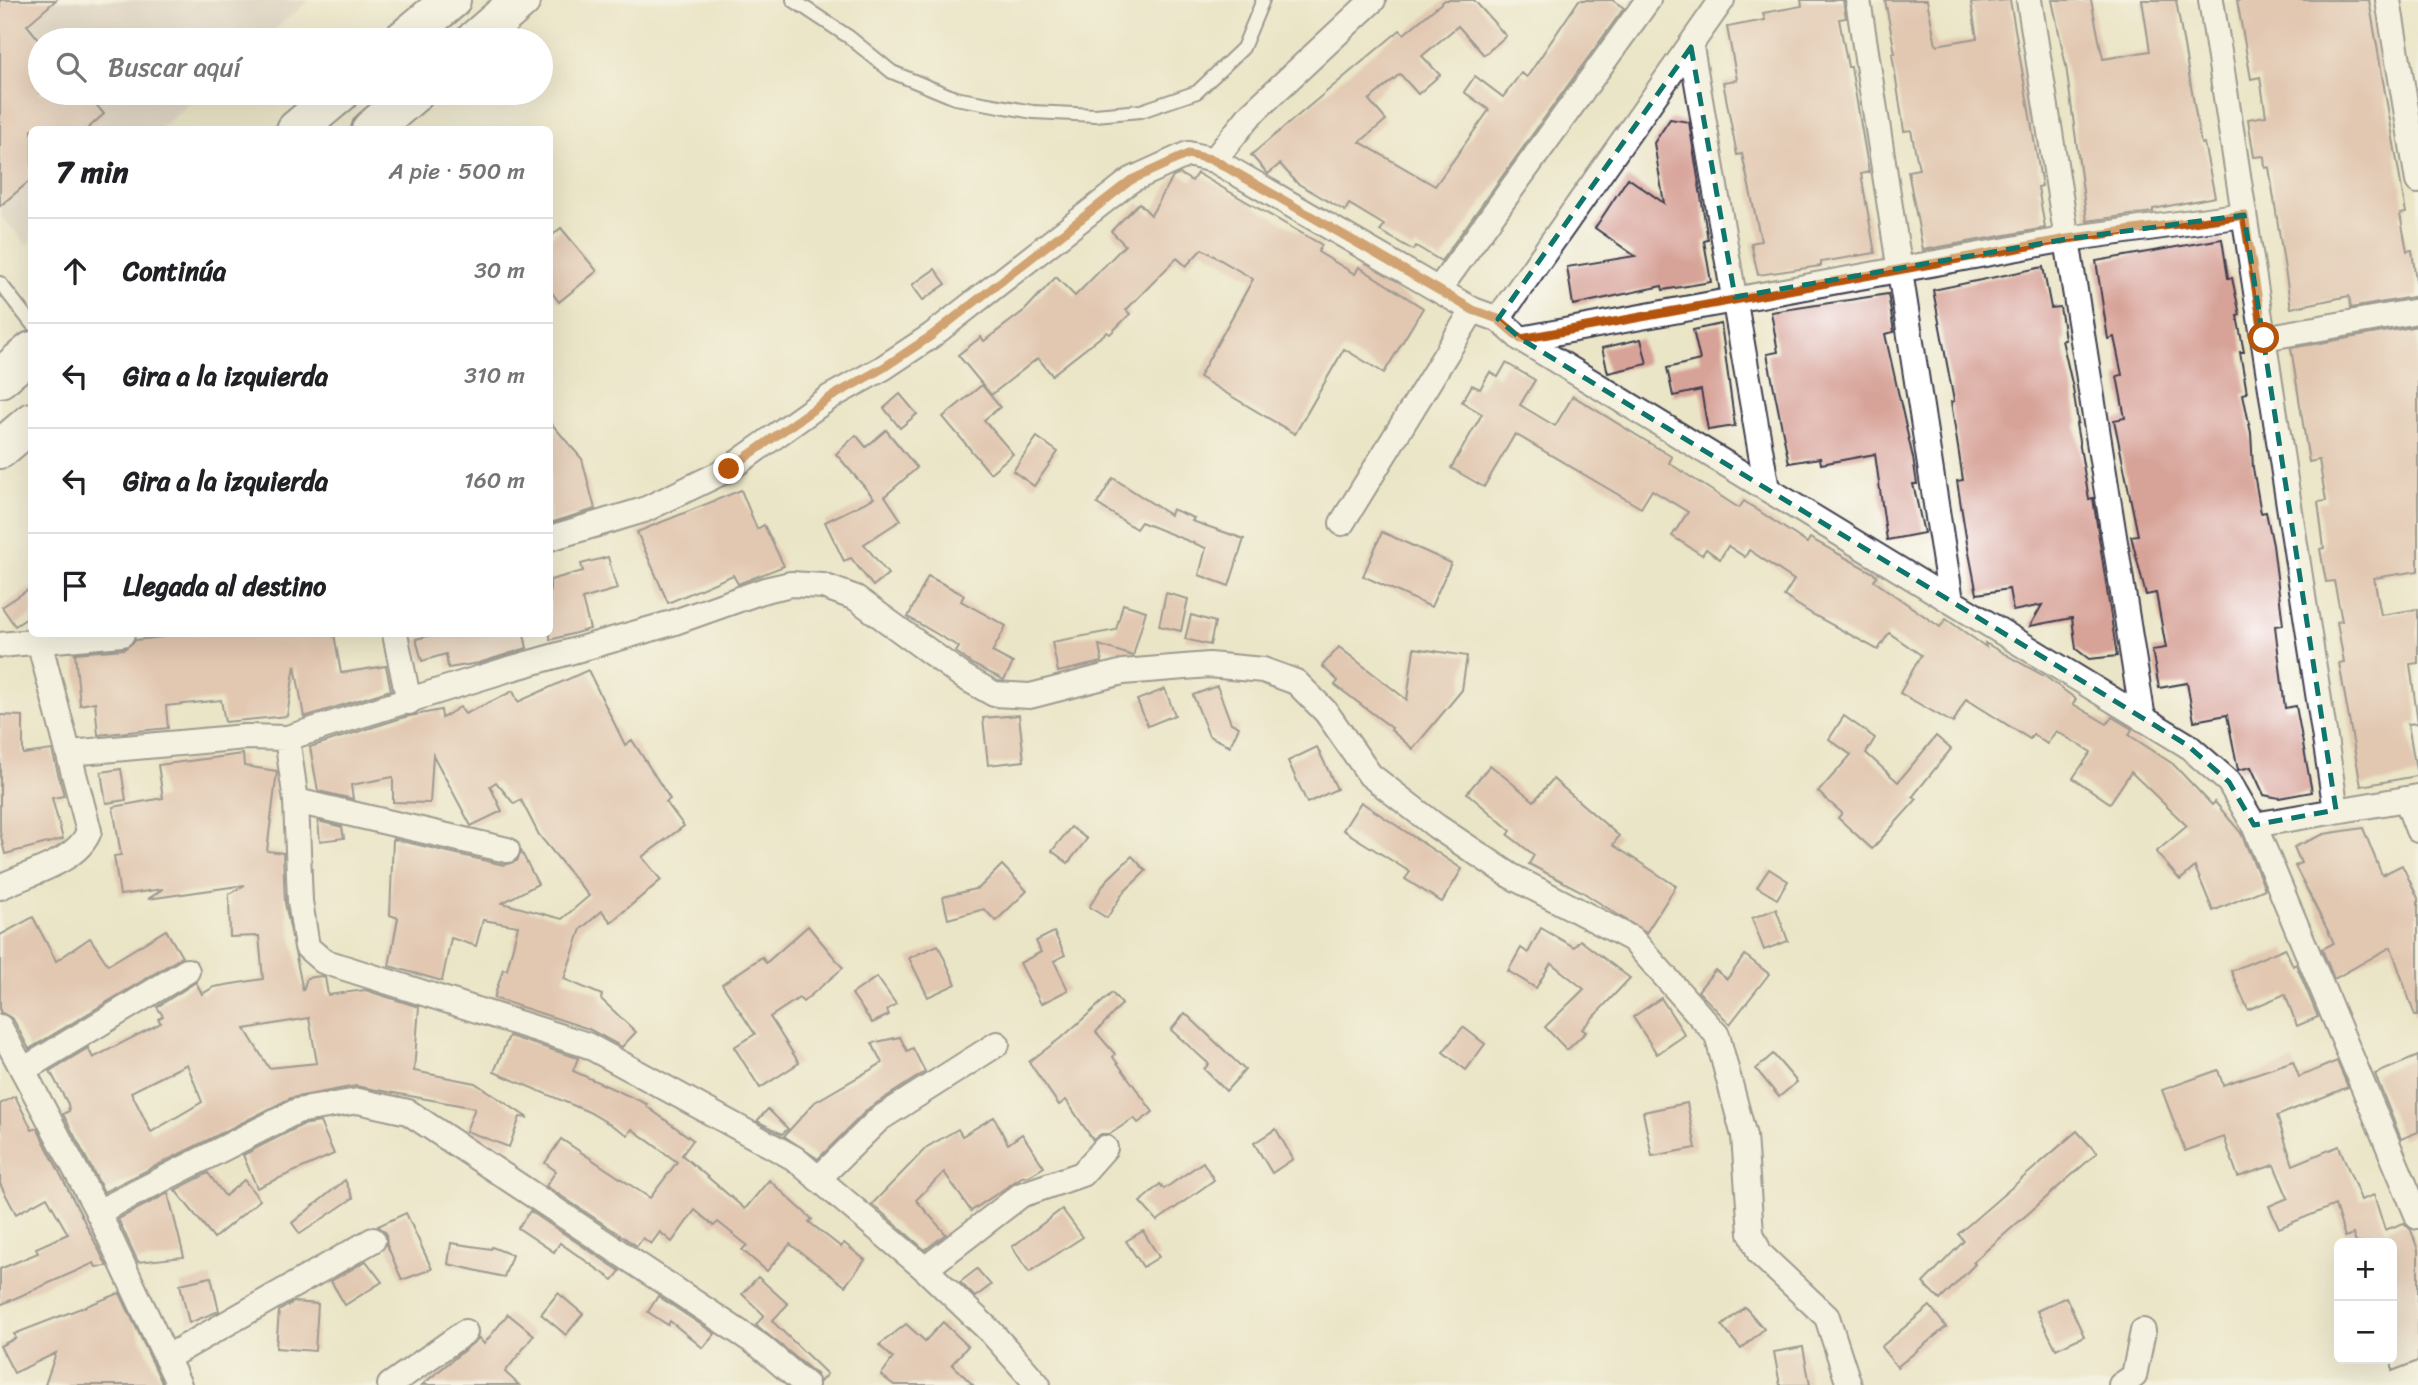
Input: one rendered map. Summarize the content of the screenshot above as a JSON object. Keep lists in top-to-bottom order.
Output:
{
  "page": {
    "search": "Buscar aquí",
    "heading": ["7 min", "A pie · 500 m"],
    "list": [
      ["Continúa", "30 m"],
      ["Gira a la izquierda", "310 m"],
      ["Gira a la izquierda", "160 m"],
      "Llegada al destino"
    ],
    "map_buttons": ["+", "−"]
  }
}
